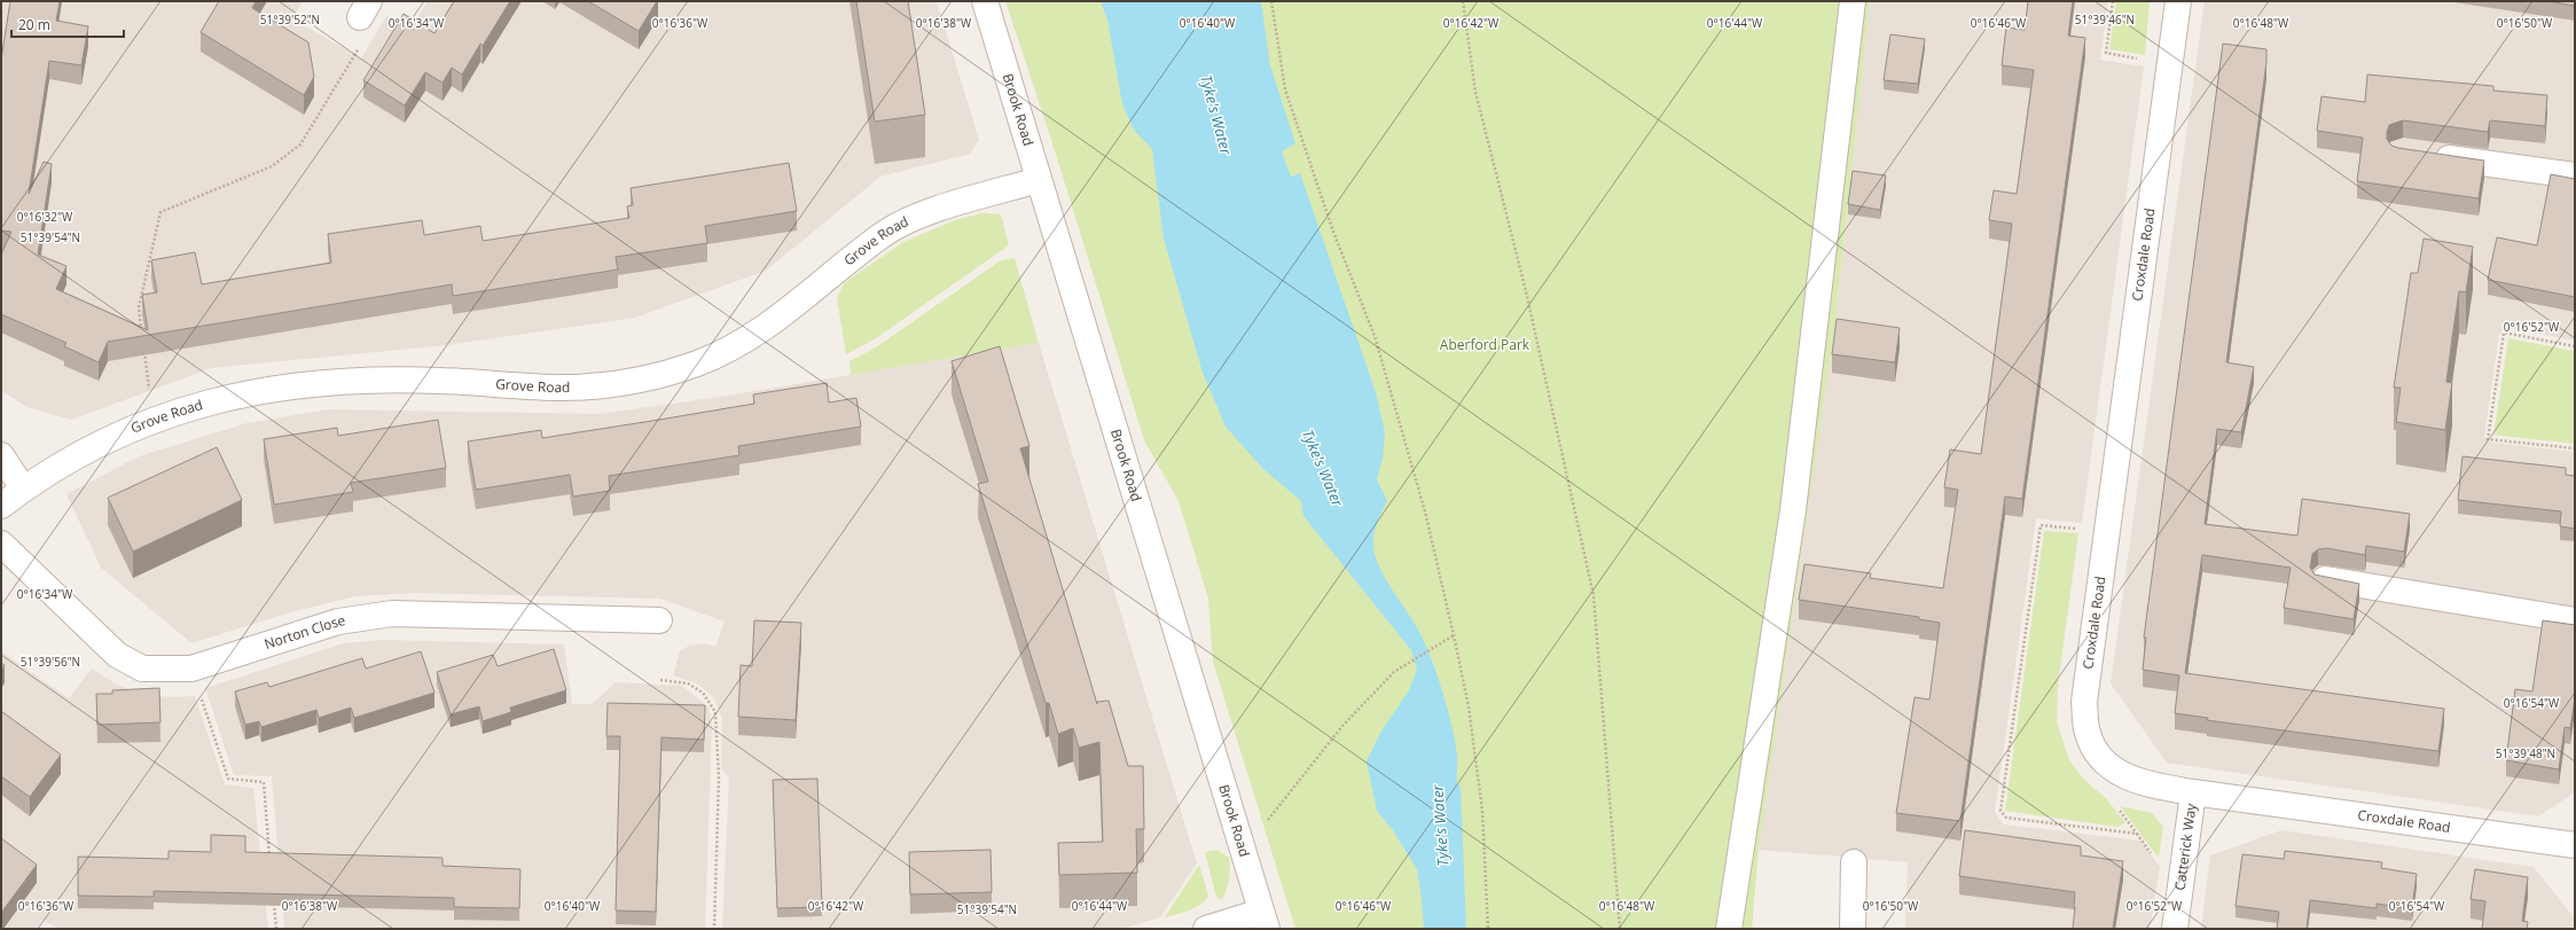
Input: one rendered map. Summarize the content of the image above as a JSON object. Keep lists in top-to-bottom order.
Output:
{
  "streets": {
    "street": [
      "Brook Road",
      "Grove Road",
      "Croxdale Road",
      "Norton Close",
      "Catterick Way"
    ]
  },
  "crossings": [
    ["Brook Road", "Grove Road"],
    ["Croxdale Road", "Catterick Way"]
  ],
  "water": ["Tyke's Water"],
  "parks": ["Aberford Park"],
  "scale_bar": "20 m",
  "coordinates": [
    "51°39'52\"N",
    "51°39'46\"N",
    "0°16'34\"W",
    "0°16'36\"W",
    "0°16'38\"W",
    "0°16'40\"W",
    "0°16'42\"W",
    "0°16'44\"W",
    "0°16'46\"W",
    "0°16'48\"W",
    "0°16'50\"W",
    "0°16'32\"W",
    "51°39'54\"N",
    "0°16'52\"W",
    "51°39'56\"N",
    "0°16'54\"W",
    "51°39'48\"N"
  ]
}
